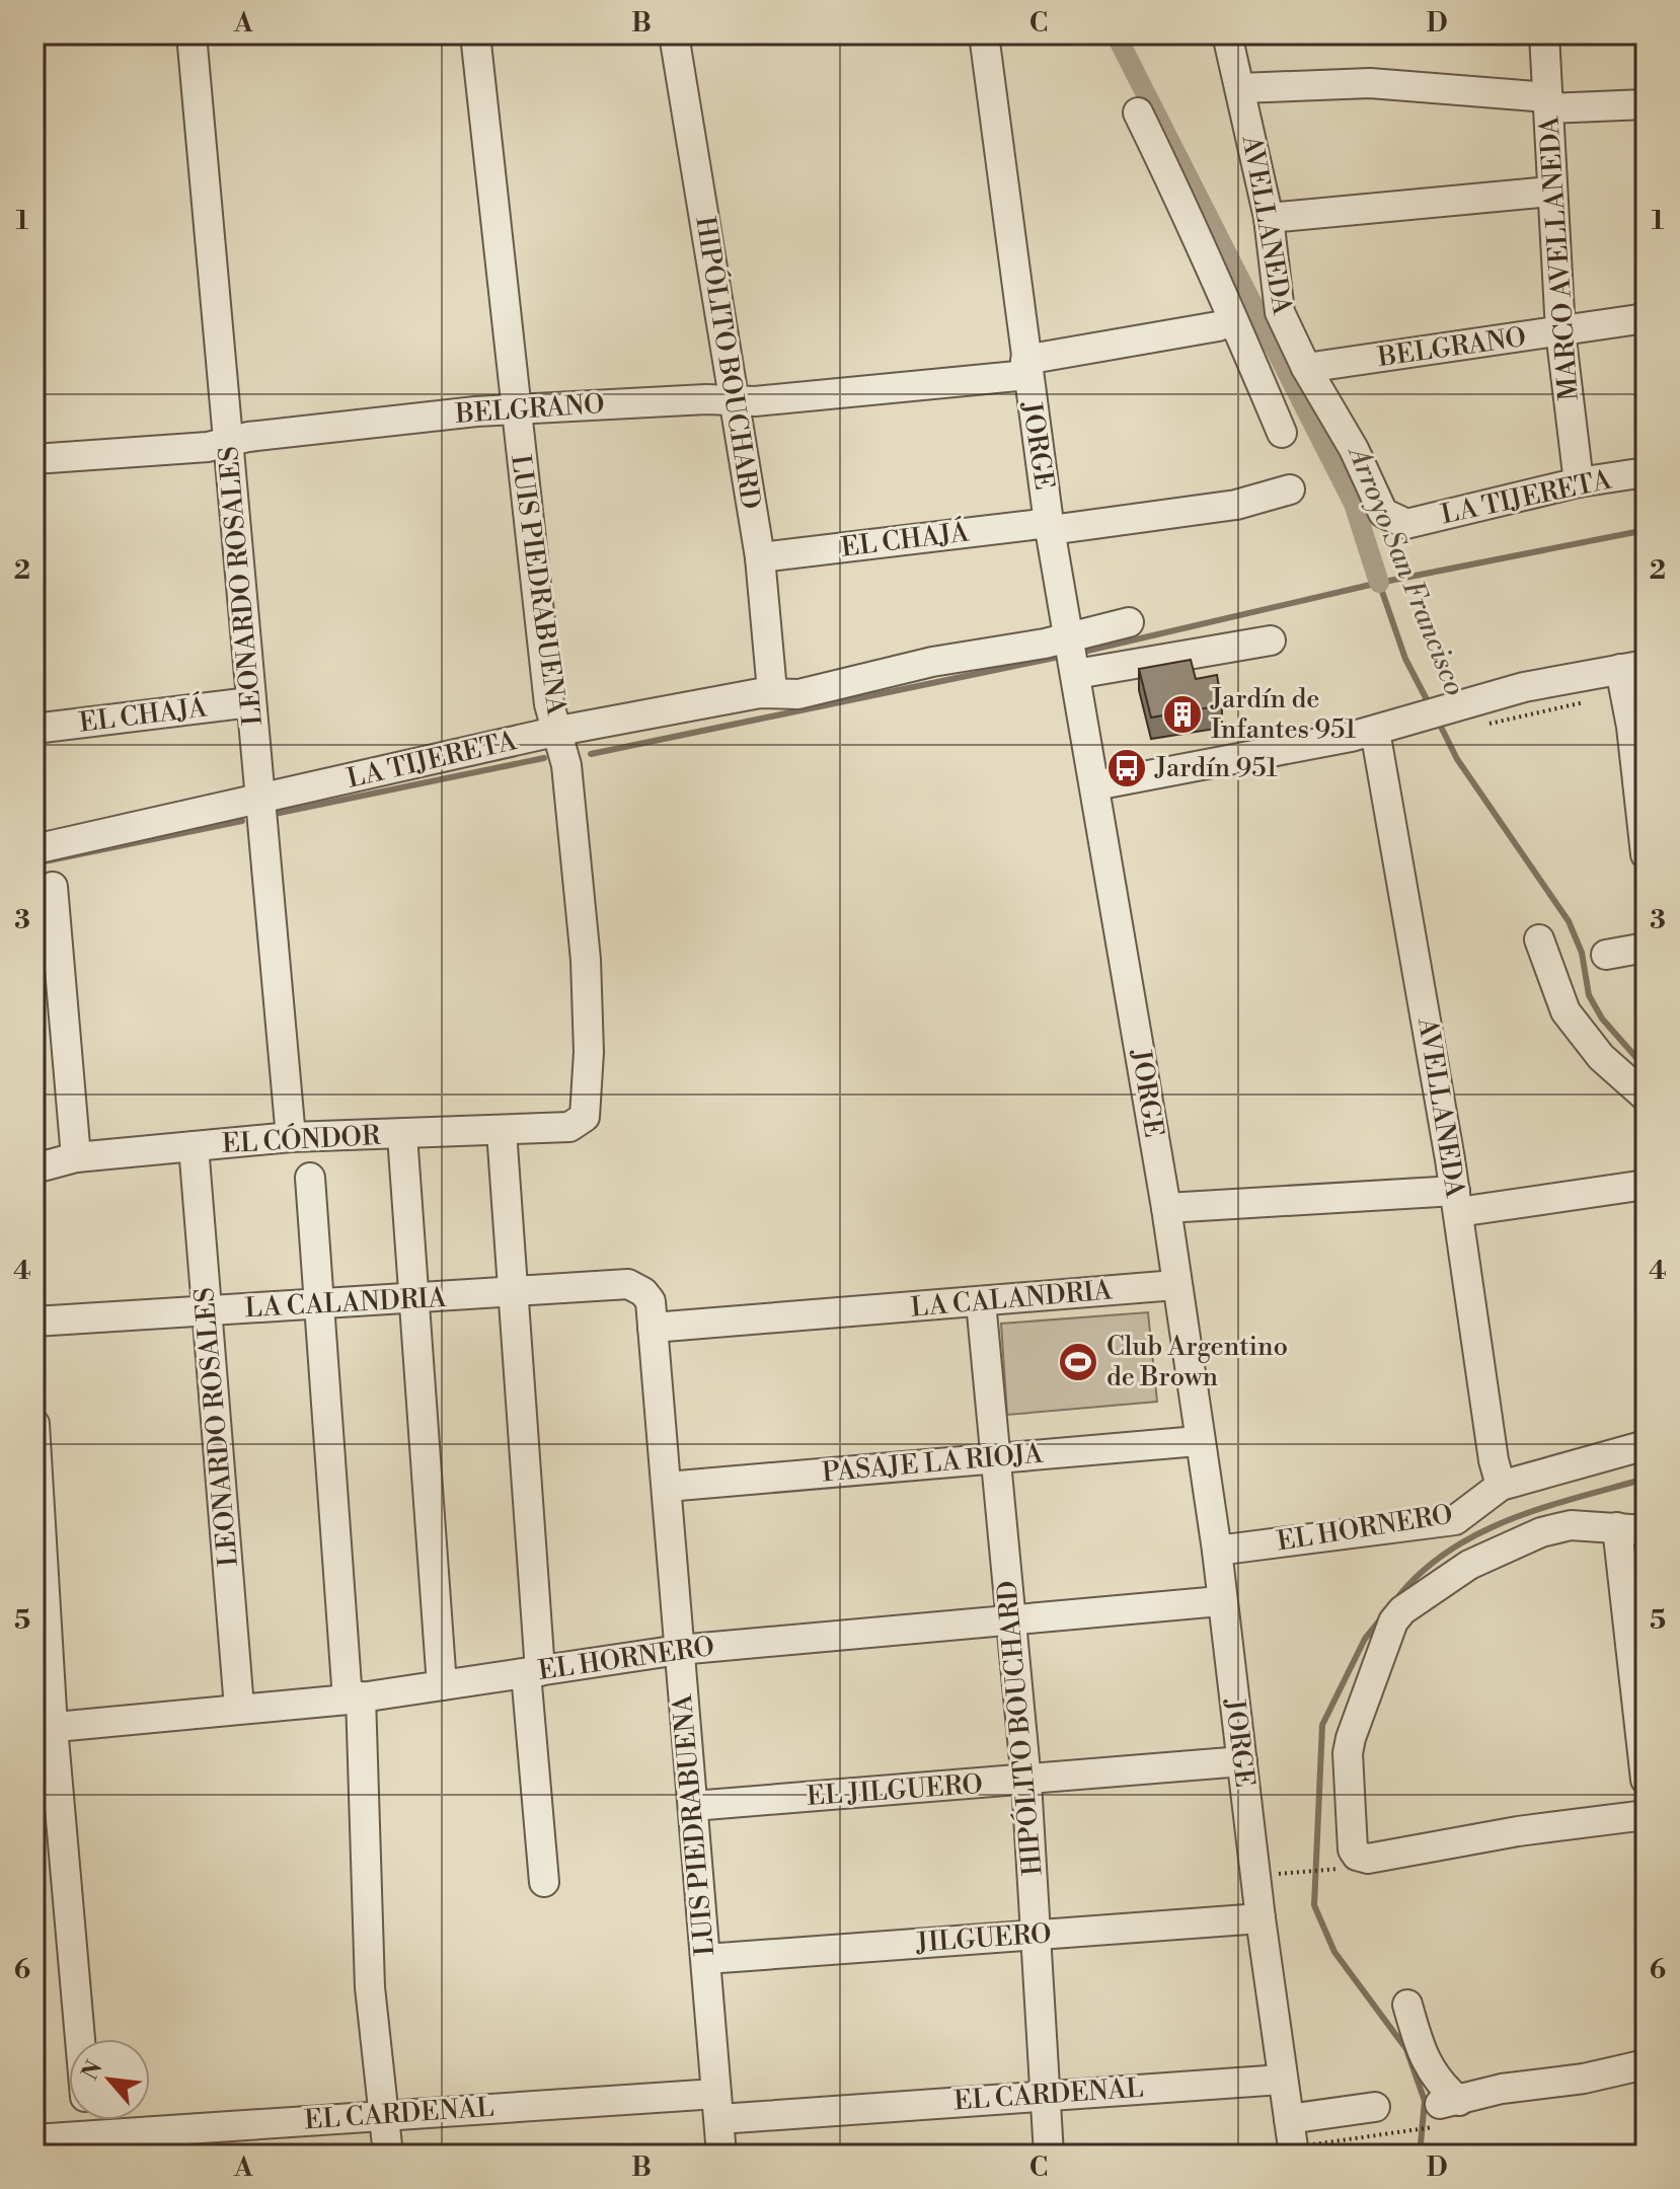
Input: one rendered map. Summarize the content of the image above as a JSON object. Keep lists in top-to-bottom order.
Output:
{
  "streets": {
    "street": [
      "AVELLANEDA",
      "MARCO AVELLANEDA",
      "BELGRANO",
      "HIPÓLITO BOUCHARD",
      "JORGE",
      "LA TIJERETA",
      "EL CHAJÁ",
      "LUIS PIEDRABUENA",
      "LEONARDO ROSALES",
      "EL CÓNDOR",
      "LA CALANDRIA",
      "PASAJE LA RIOJA",
      "EL HORNERO",
      "EL JILGUERO",
      "JILGUERO",
      "EL CARDENAL"
    ]
  },
  "crossings": [
    ["AVELLANEDA", "BELGRANO"],
    ["AVELLANEDA", "LA TIJERETA"],
    ["AVELLANEDA", "EL HORNERO"],
    ["MARCO AVELLANEDA", "BELGRANO"],
    ["MARCO AVELLANEDA", "LA TIJERETA"],
    ["BELGRANO", "HIPÓLITO BOUCHARD"],
    ["BELGRANO", "JORGE"],
    ["BELGRANO", "LUIS PIEDRABUENA"],
    ["BELGRANO", "LEONARDO ROSALES"],
    ["HIPÓLITO BOUCHARD", "LA TIJERETA"],
    ["HIPÓLITO BOUCHARD", "EL CHAJÁ"],
    ["HIPÓLITO BOUCHARD", "LA CALANDRIA"],
    ["HIPÓLITO BOUCHARD", "PASAJE LA RIOJA"],
    ["HIPÓLITO BOUCHARD", "EL HORNERO"],
    ["HIPÓLITO BOUCHARD", "EL JILGUERO"],
    ["HIPÓLITO BOUCHARD", "JILGUERO"],
    ["HIPÓLITO BOUCHARD", "EL CARDENAL"],
    ["JORGE", "LA TIJERETA"],
    ["JORGE", "EL CHAJÁ"],
    ["JORGE", "LA CALANDRIA"],
    ["JORGE", "PASAJE LA RIOJA"],
    ["JORGE", "EL HORNERO"],
    ["JORGE", "EL JILGUERO"],
    ["JORGE", "JILGUERO"],
    ["JORGE", "EL CARDENAL"],
    ["LA TIJERETA", "LUIS PIEDRABUENA"],
    ["LA TIJERETA", "LEONARDO ROSALES"],
    ["EL CHAJÁ", "LEONARDO ROSALES"],
    ["LUIS PIEDRABUENA", "EL CÓNDOR"],
    ["LUIS PIEDRABUENA", "LA CALANDRIA"],
    ["LUIS PIEDRABUENA", "PASAJE LA RIOJA"],
    ["LUIS PIEDRABUENA", "EL HORNERO"],
    ["LUIS PIEDRABUENA", "EL JILGUERO"],
    ["LUIS PIEDRABUENA", "JILGUERO"],
    ["LUIS PIEDRABUENA", "EL CARDENAL"],
    ["LEONARDO ROSALES", "EL CÓNDOR"],
    ["LEONARDO ROSALES", "LA CALANDRIA"],
    ["LEONARDO ROSALES", "EL HORNERO"]
  ],
  "water": ["Arroyo San Francisco"],
  "places": {
    "building": ["Jardín de Infantes 951"],
    "bus stop": ["Jardín 951"],
    "sports": ["Club Argentino de Brown"]
  },
  "north": "top left",
  "grid": {
    "columns": [
      "A",
      "B",
      "C",
      "D"
    ],
    "rows": [
      "1",
      "2",
      "3",
      "4",
      "5",
      "6"
    ]
  }
}
